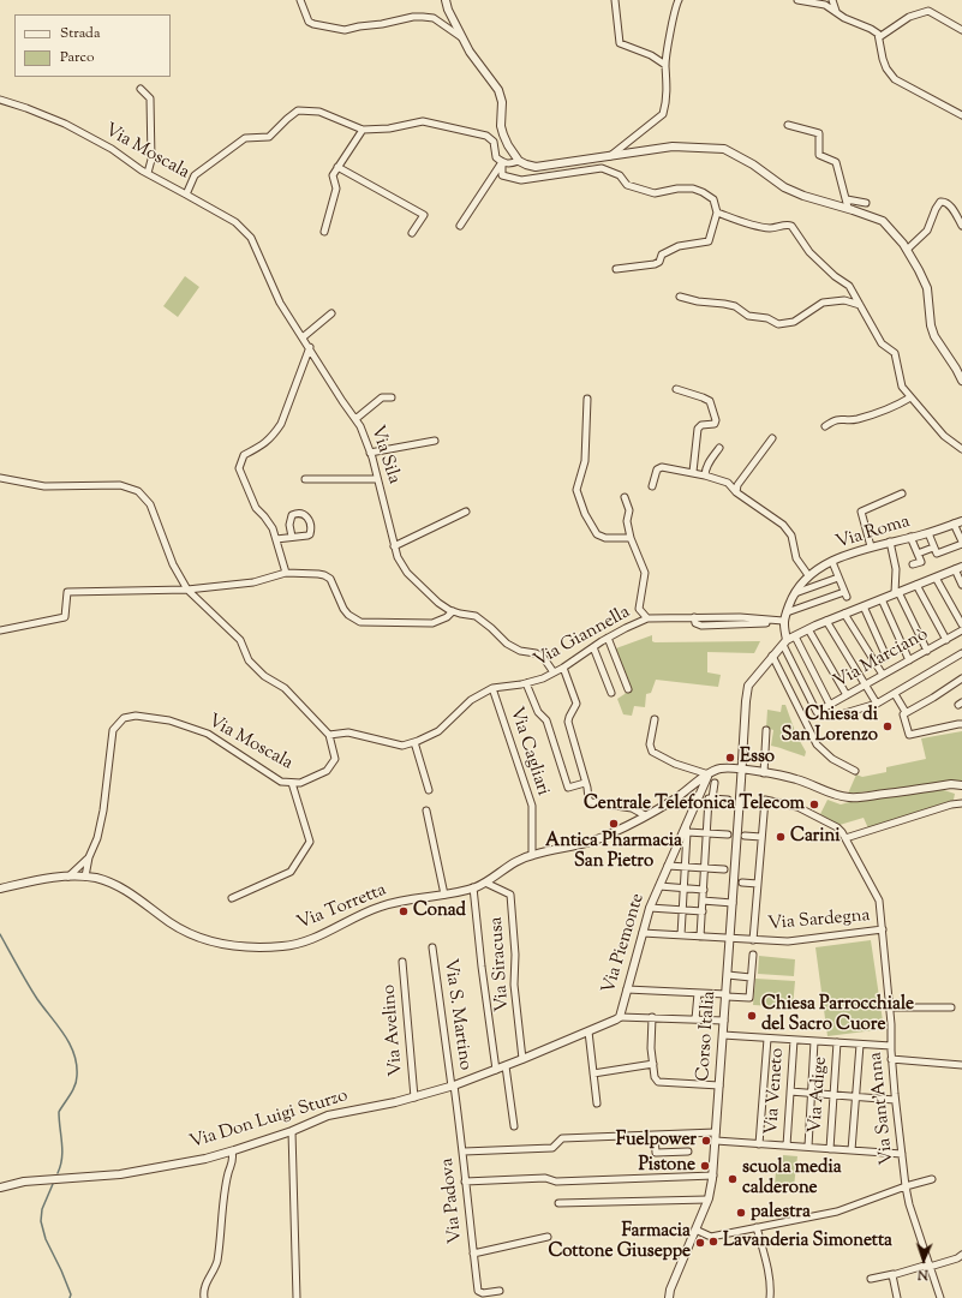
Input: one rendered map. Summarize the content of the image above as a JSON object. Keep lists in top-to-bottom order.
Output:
{
  "streets": {
    "street": [
      "Via Moscala",
      "Via Sila",
      "Via Roma",
      "Via Giannella",
      "Via Marcianò",
      "Via Cagliari",
      "Via Torretta",
      "Via Sardegna",
      "Via Piemonte",
      "Via Siracusa",
      "Via S. Martino",
      "Via Avelino",
      "Corso Italia",
      "Via Veneto",
      "Via Adige",
      "Via Sant'Anna",
      "Via Don Luigi Sturzo",
      "Via Padova"
    ]
  },
  "crossings": [
    ["Via Moscala", "Via Sila"],
    ["Via Moscala", "Via Giannella"],
    ["Via Sila", "Via Giannella"],
    ["Via Roma", "Via Giannella"],
    ["Via Giannella", "Via Cagliari"],
    ["Via Marcianò", "Corso Italia"],
    ["Via Cagliari", "Via Torretta"],
    ["Via Torretta", "Via Piemonte"],
    ["Via Torretta", "Via Siracusa"],
    ["Via Torretta", "Corso Italia"],
    ["Via Sardegna", "Via Piemonte"],
    ["Via Sardegna", "Corso Italia"],
    ["Via Sardegna", "Via Sant'Anna"],
    ["Via Piemonte", "Via Don Luigi Sturzo"],
    ["Via Siracusa", "Via Don Luigi Sturzo"],
    ["Via S. Martino", "Via Don Luigi Sturzo"],
    ["Via S. Martino", "Via Padova"],
    ["Via Avelino", "Via Don Luigi Sturzo"],
    ["Via Don Luigi Sturzo", "Via Padova"]
  ],
  "places": [
    "Chiesa di San Lorenzo",
    "Esso",
    "Centrale Telefonica Telecom",
    "Antica Pharmacia San Pietro",
    "Carini",
    "Conad",
    "Chiesa Parrocchiale del Sacro Cuore",
    "Fuelpower",
    "Pistone",
    "scuola media calderone",
    "palestra",
    "Lavanderia Simonetta",
    "Farmacia Cottone Giuseppe"
  ],
  "legend": ["Strada", "Parco"],
  "north": "bottom"
}
